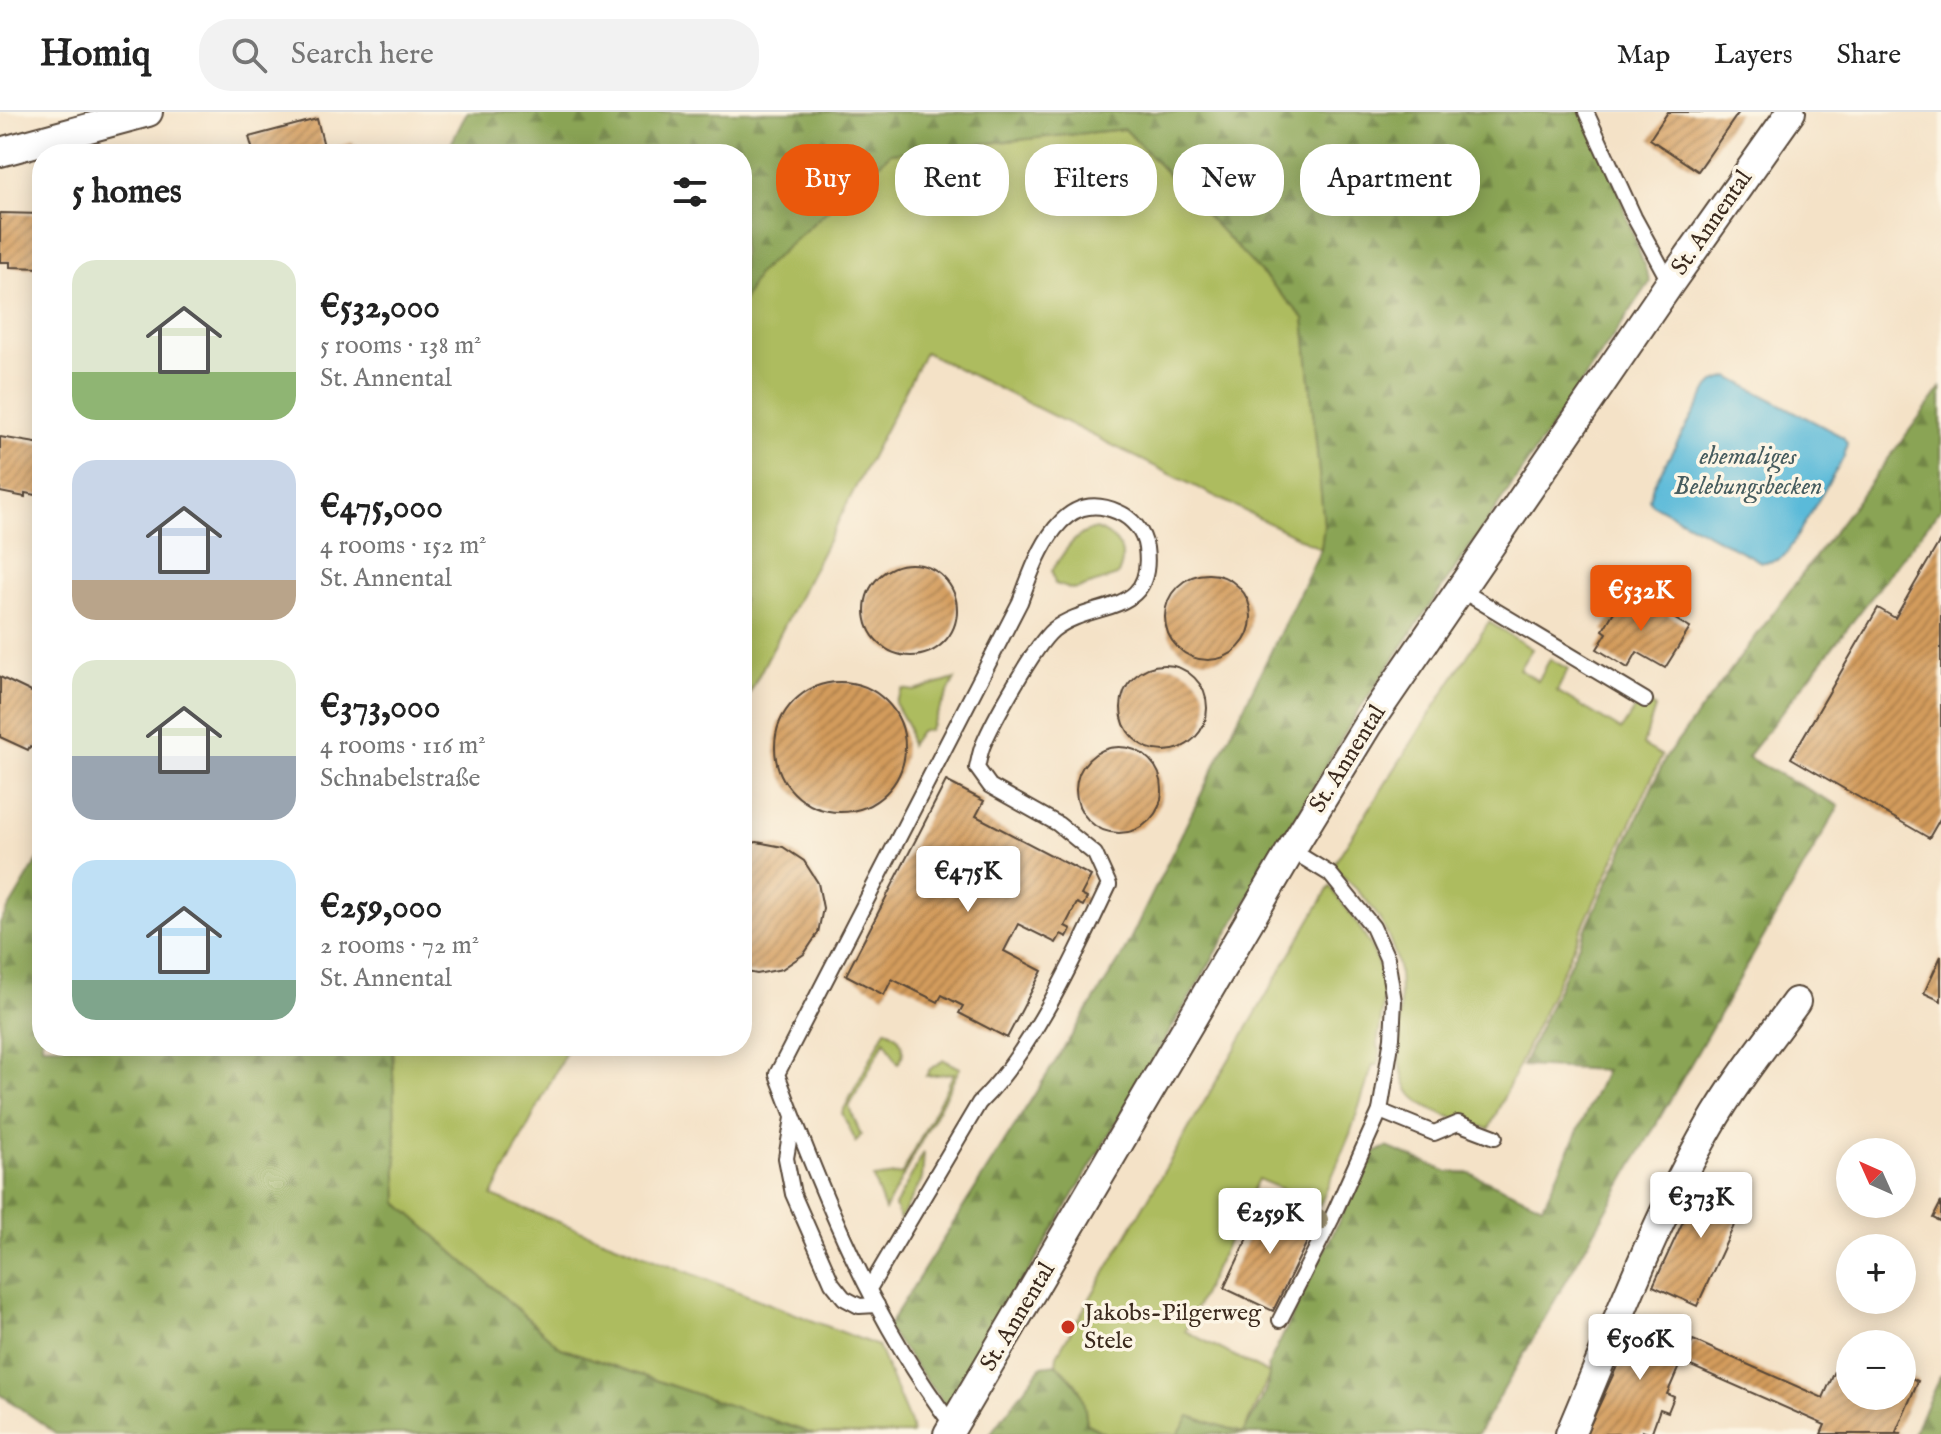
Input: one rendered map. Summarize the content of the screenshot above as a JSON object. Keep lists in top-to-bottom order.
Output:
{
  "streets": {
    "street": ["St. Annental"]
  },
  "water": ["ehemaliges Belebungsbecken"],
  "places": ["Jakobs-Pilgerweg Stele"],
  "north": "top left",
  "page": {
    "header": "Homiq",
    "search": "Search here",
    "nav": ["Map", "Layers", "Share"],
    "chip": [
      "Buy",
      "Rent",
      "Filters",
      "New",
      "Apartment"
    ],
    "heading": "5 homes",
    "list": [
      {
        "name": "€532,000",
        "note": "5 rooms · 138 m² · St. Annental"
      },
      {
        "name": "€475,000",
        "note": "4 rooms · 152 m² · St. Annental"
      },
      {
        "name": "€373,000",
        "note": "4 rooms · 116 m² · Schnabelstraße"
      },
      {
        "name": "€259,000",
        "note": "2 rooms · 72 m² · St. Annental"
      }
    ],
    "price": [
      "€532K",
      "€475K",
      "€373K",
      "€259K",
      "€506K"
    ],
    "map_buttons": ["+", "−"]
  }
}
